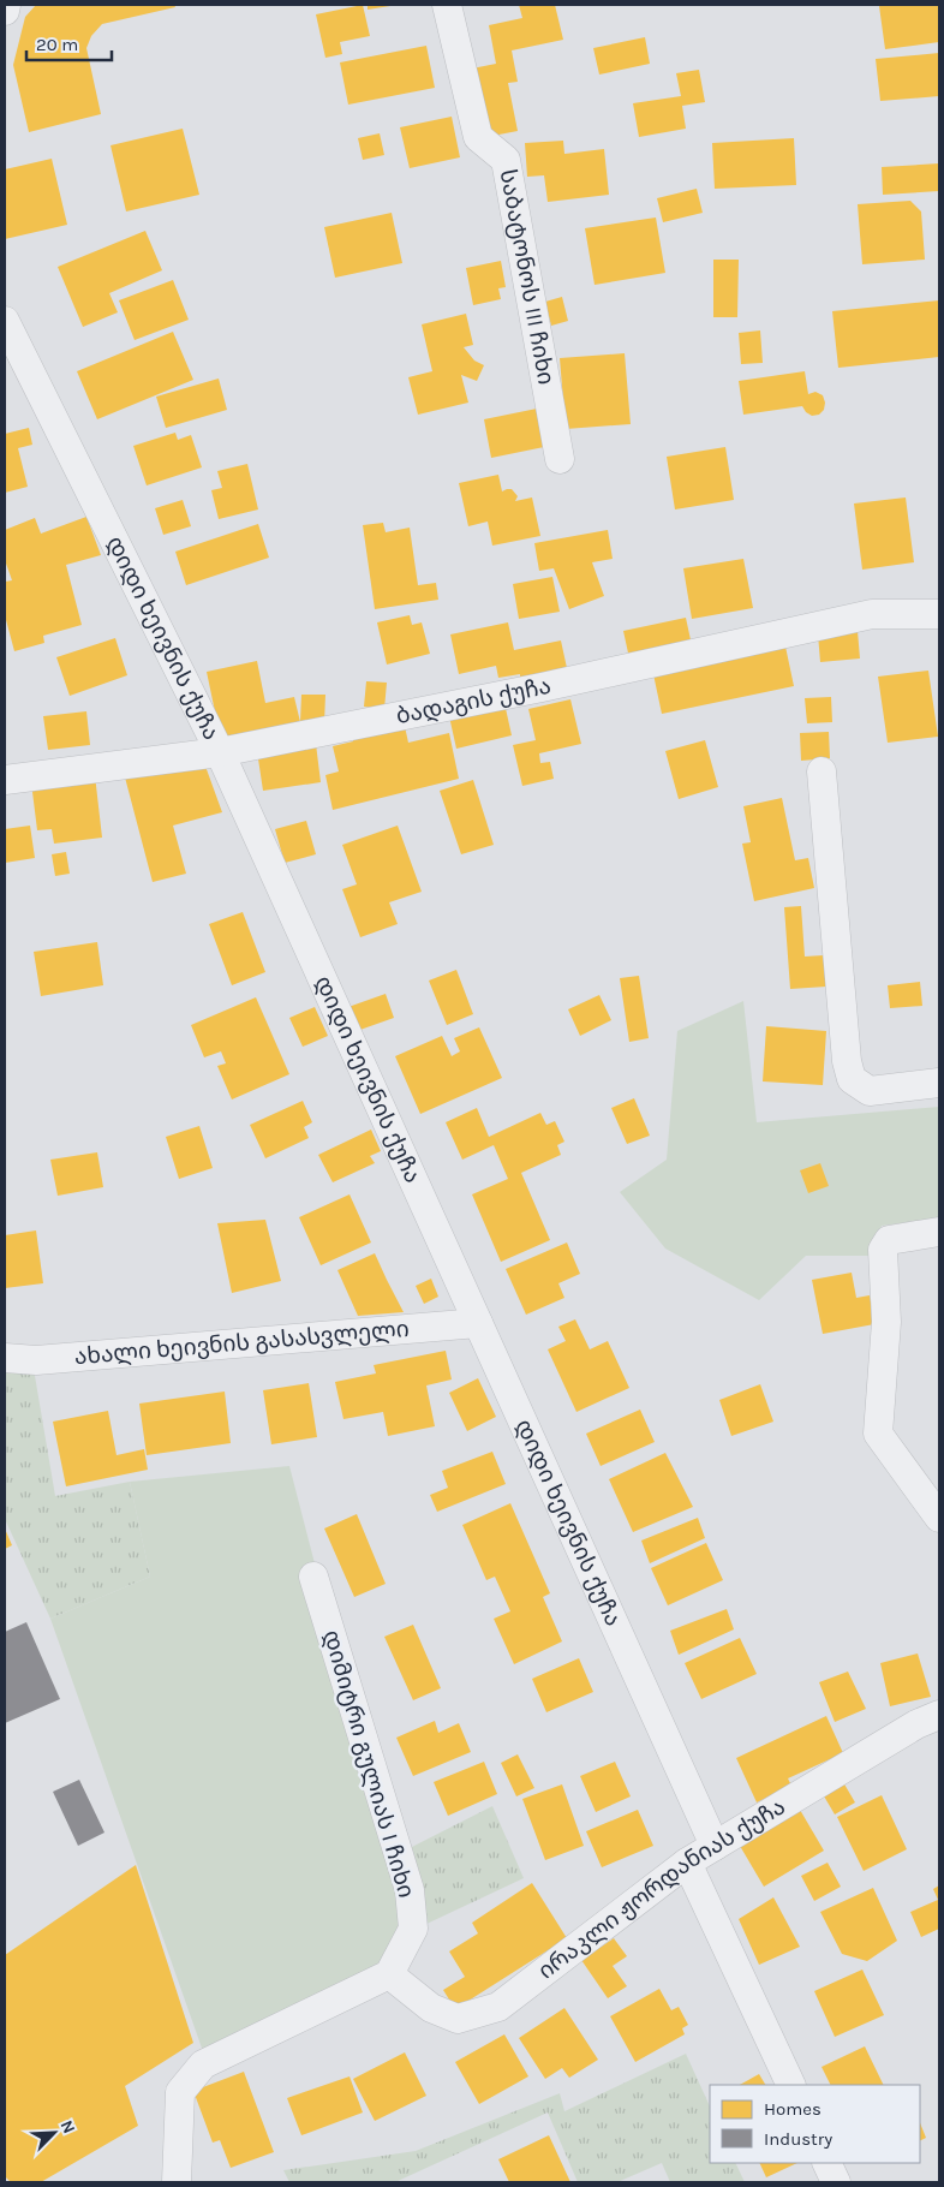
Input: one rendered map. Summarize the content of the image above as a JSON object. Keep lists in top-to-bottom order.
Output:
{
  "streets": {
    "street": [
      "საბატონოს III ჩიხი",
      "დიდი ხეივნის ქუჩა",
      "ბადაგის ქუჩა",
      "ახალი ხეივნის გასასვლელი",
      "დიმიტრი გულიას I ჩიხი",
      "ირაკლი ჟორდანიას ქუჩა"
    ]
  },
  "crossings": [
    ["დიდი ხეივნის ქუჩა", "ბადაგის ქუჩა"],
    ["დიდი ხეივნის ქუჩა", "ახალი ხეივნის გასასვლელი"],
    ["დიდი ხეივნის ქუჩა", "ირაკლი ჟორდანიას ქუჩა"],
    ["დიმიტრი გულიას I ჩიხი", "ირაკლი ჟორდანიას ქუჩა"]
  ],
  "legend": ["Homes", "Industry"],
  "scale_bar": "20 m",
  "north": "top right"
}
